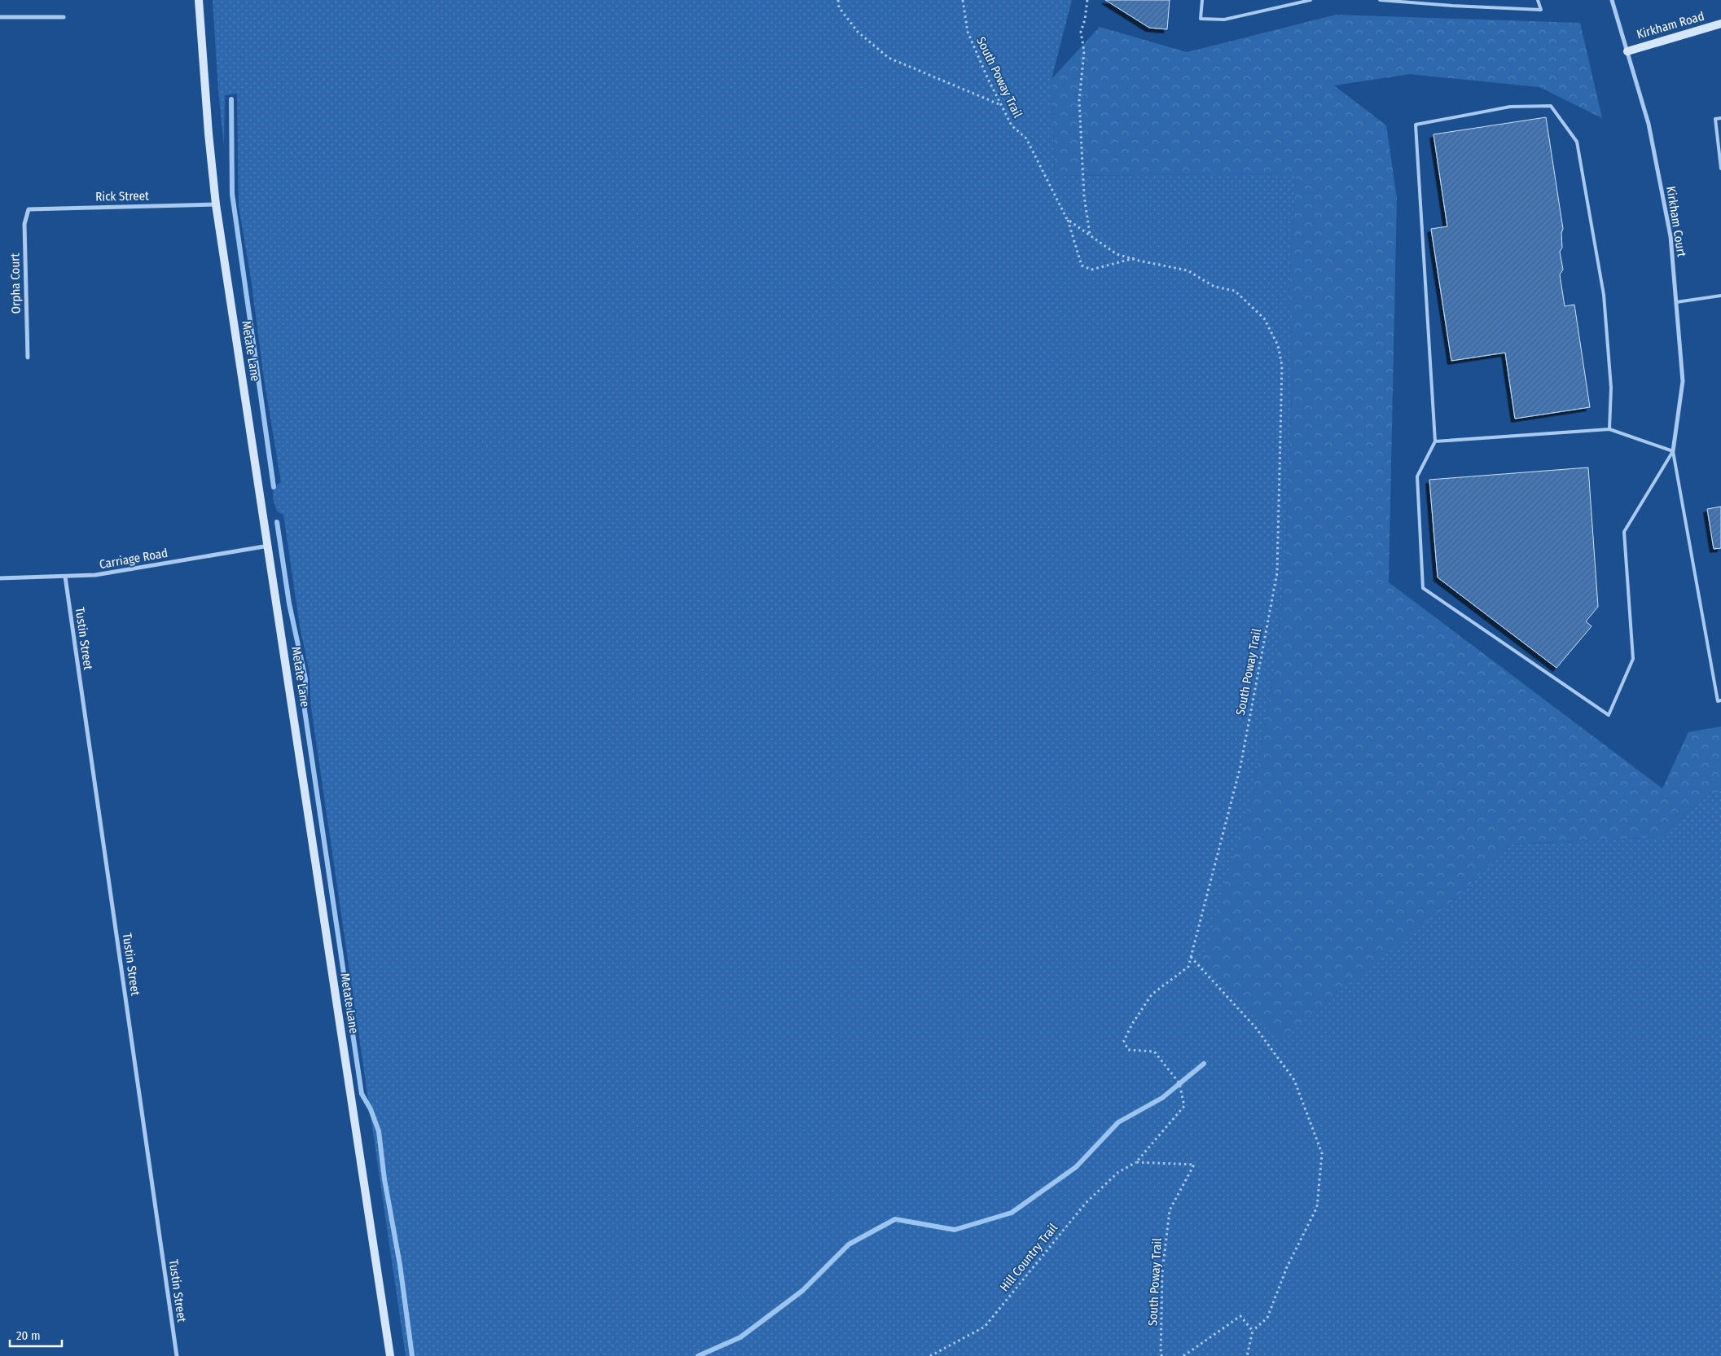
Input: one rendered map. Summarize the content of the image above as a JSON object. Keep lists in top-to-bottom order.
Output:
{
  "streets": {
    "street": [
      "Kirkham Road",
      "Rick Street",
      "Kirkham Court",
      "Orpha Court",
      "Metate Lane",
      "Carriage Road",
      "Tustin Street"
    ],
    "path": ["South Poway Trail", "Hill Country Trail"]
  },
  "crossings": [
    ["Kirkham Road", "Kirkham Court"],
    ["South Poway Trail", "Hill Country Trail"],
    ["Rick Street", "Orpha Court"],
    ["Rick Street", "Metate Lane"],
    ["Metate Lane", "Carriage Road"],
    ["Carriage Road", "Tustin Street"]
  ],
  "scale_bar": "20 m"
}
